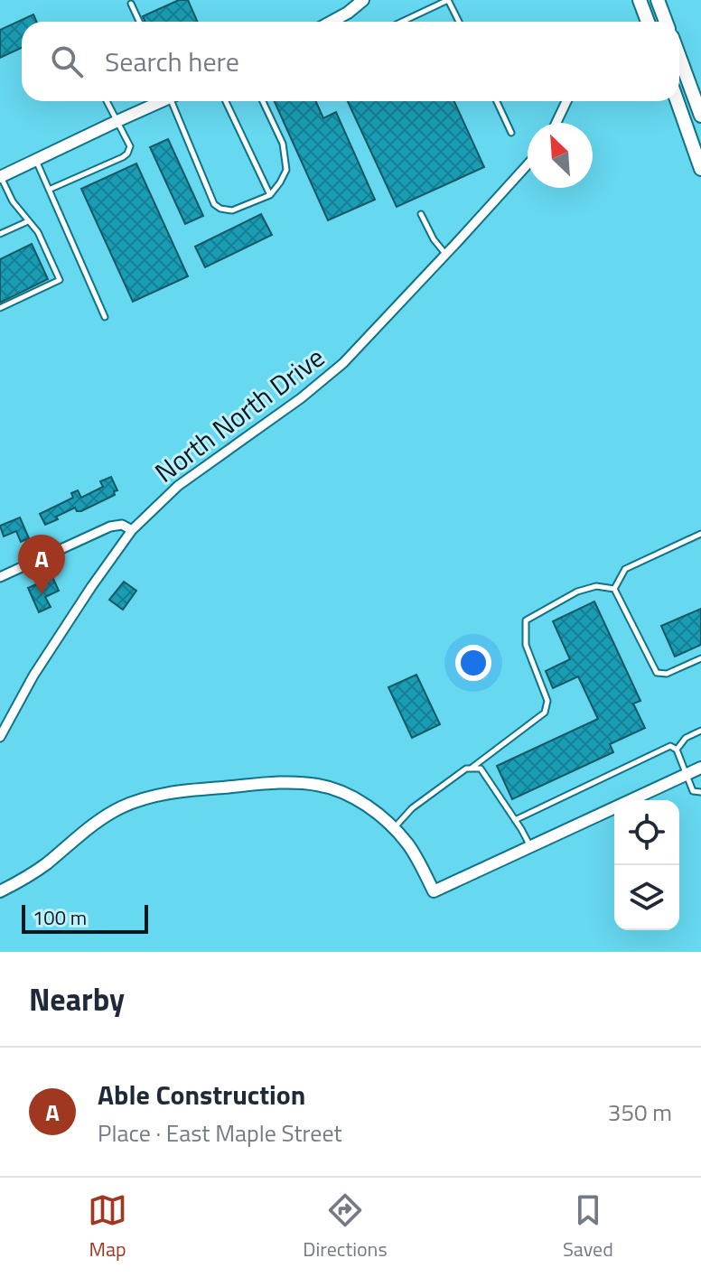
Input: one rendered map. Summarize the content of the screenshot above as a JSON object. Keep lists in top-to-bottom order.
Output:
{
  "streets": {
    "street": ["North North Drive"]
  },
  "scale_bar": "100 m",
  "north": "top left",
  "page": {
    "search": "Search here",
    "pins": "A",
    "scale": "100 m",
    "heading": "Nearby",
    "list": [
      {
        "mark": "A",
        "name": "Able Construction",
        "note": "Place · East Maple Street",
        "value": "350 m"
      }
    ],
    "nav": ["Map", "Directions", "Saved"]
  }
}
